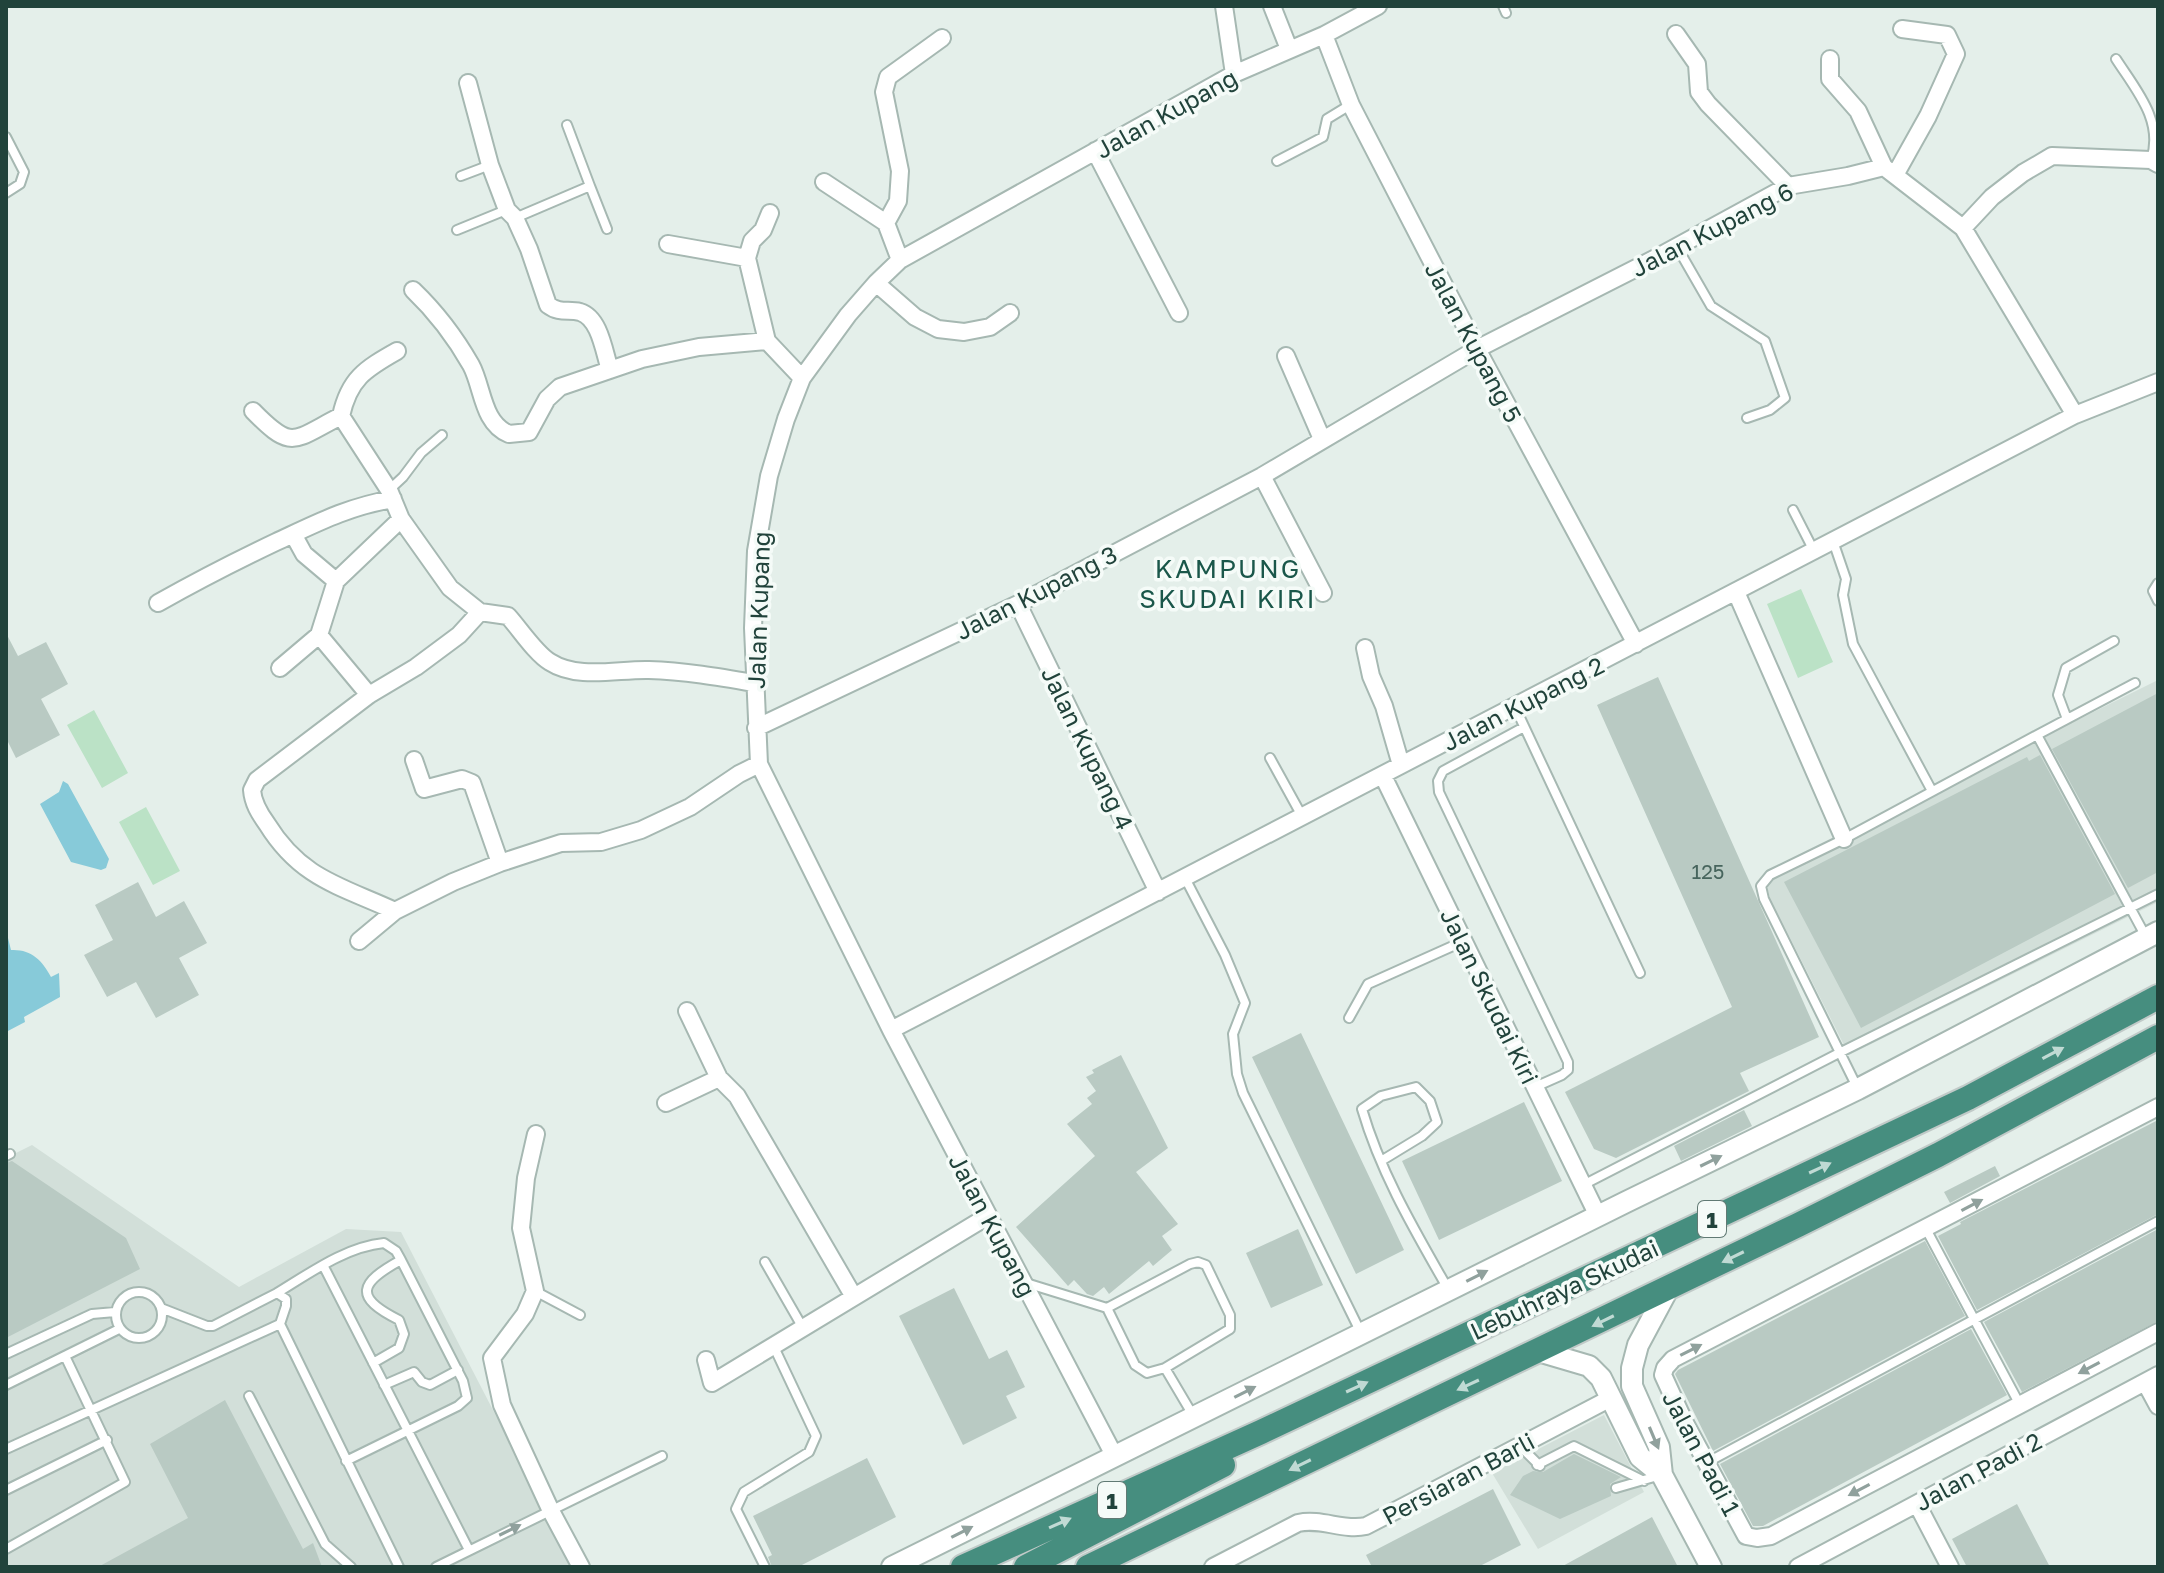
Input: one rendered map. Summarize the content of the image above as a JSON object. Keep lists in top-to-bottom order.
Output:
{
  "streets": {
    "highway": ["1", "Lebuhraya Skudai"],
    "street": [
      "Jalan Kupang",
      "Jalan Kupang 6",
      "Jalan Kupang 5",
      "Jalan Kupang 3",
      "Jalan Kupang 2",
      "Jalan Kupang 4",
      "Jalan Skudai Kiri",
      "Jalan Padi 1",
      "Jalan Padi 2",
      "Persiaran Barli"
    ]
  },
  "crossings": [
    ["Jalan Kupang", "Jalan Kupang 5"],
    ["Jalan Kupang", "Jalan Kupang 3"],
    ["Jalan Kupang", "Jalan Kupang 2"],
    ["Jalan Kupang 6", "Jalan Kupang 5"],
    ["Jalan Kupang 6", "Jalan Kupang 3"],
    ["Jalan Kupang 5", "Jalan Kupang 3"],
    ["Jalan Kupang 5", "Jalan Kupang 2"],
    ["Jalan Kupang 3", "Jalan Kupang 4"],
    ["Jalan Kupang 2", "Jalan Kupang 4"],
    ["Jalan Kupang 2", "Jalan Skudai Kiri"]
  ],
  "districts": ["KAMPUNG SKUDAI KIRI"],
  "house_numbers": ["125"]
}
